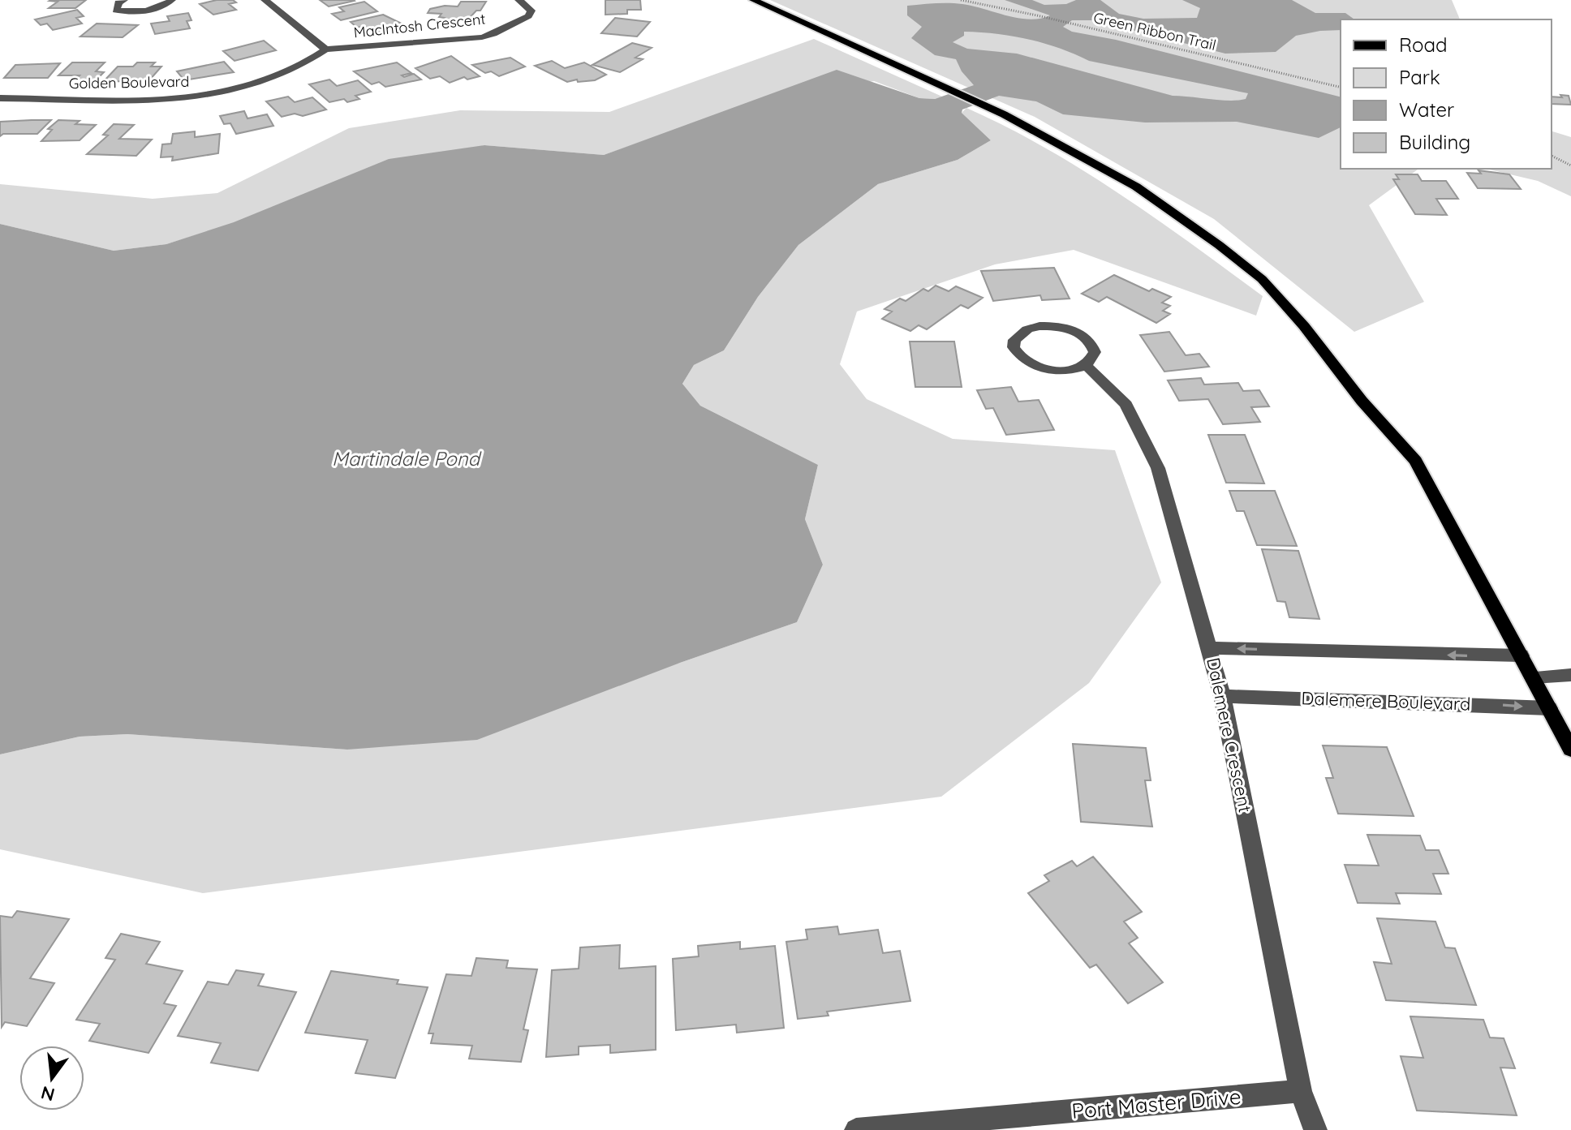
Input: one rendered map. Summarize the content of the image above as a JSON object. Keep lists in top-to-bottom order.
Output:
{
  "streets": {
    "street": [
      "MacIntosh Crescent",
      "Golden Boulevard",
      "Dalemere Boulevard",
      "Dalemere Crescent",
      "Port Master Drive"
    ],
    "path": ["Green Ribbon Trail"]
  },
  "crossings": [
    ["MacIntosh Crescent", "Golden Boulevard"],
    ["Dalemere Boulevard", "Dalemere Crescent"],
    ["Dalemere Crescent", "Port Master Drive"]
  ],
  "water": ["Martindale Pond"],
  "legend": [
    "Road",
    "Park",
    "Water",
    "Building"
  ],
  "north": "bottom"
}
